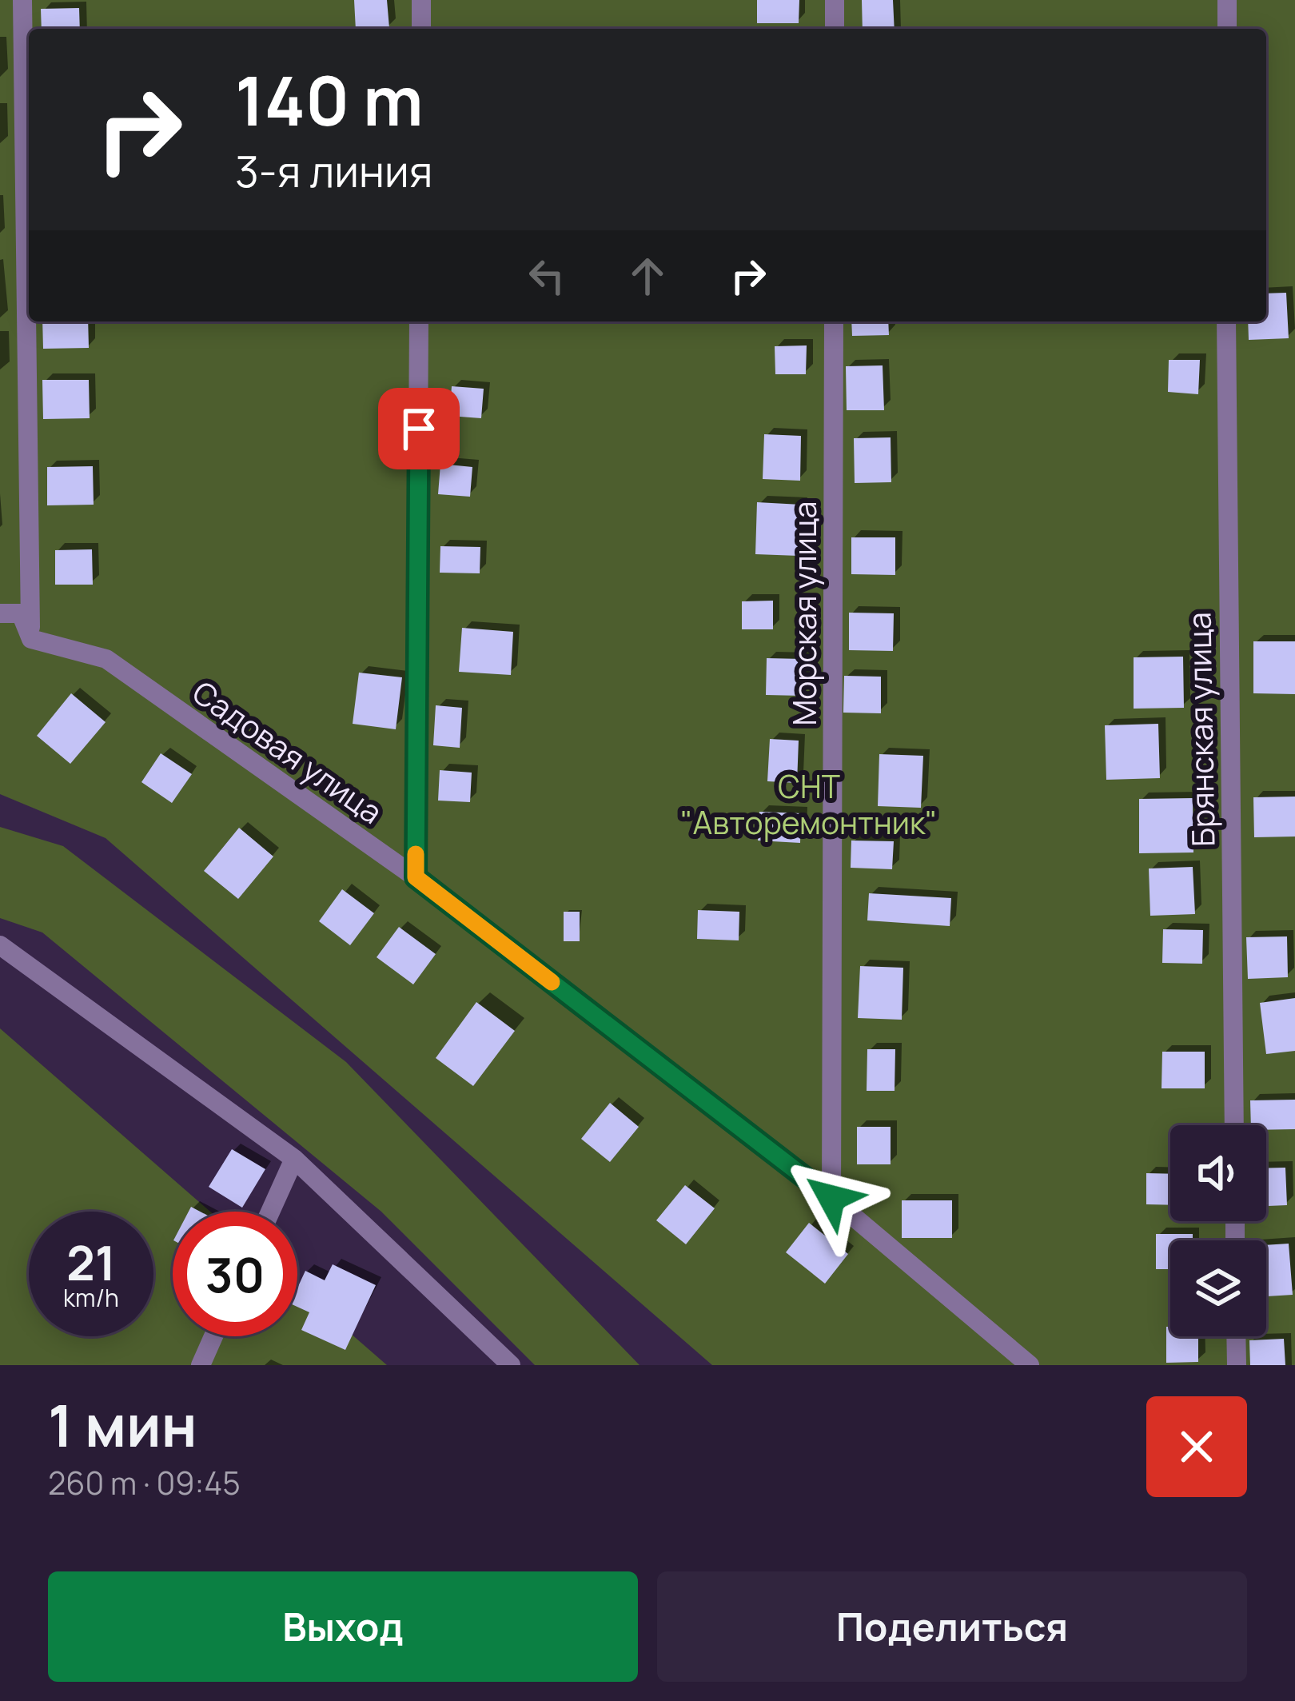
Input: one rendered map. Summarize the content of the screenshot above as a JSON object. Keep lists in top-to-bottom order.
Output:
{
  "streets": {
    "street": ["Морская улица", "Брянская улица", "Садовая улица"]
  },
  "crossings": [
    ["Морская улица", "Садовая улица"]
  ],
  "parks": ["СНТ \"Авторемонтник\""],
  "page": {
    "turn": ["140 m", "3-я линия"],
    "speed": "21 km/h",
    "limit": "30",
    "heading": ["1 мин", "260 m · 09:45"],
    "buttons": ["Выход", "Поделиться"]
  }
}
